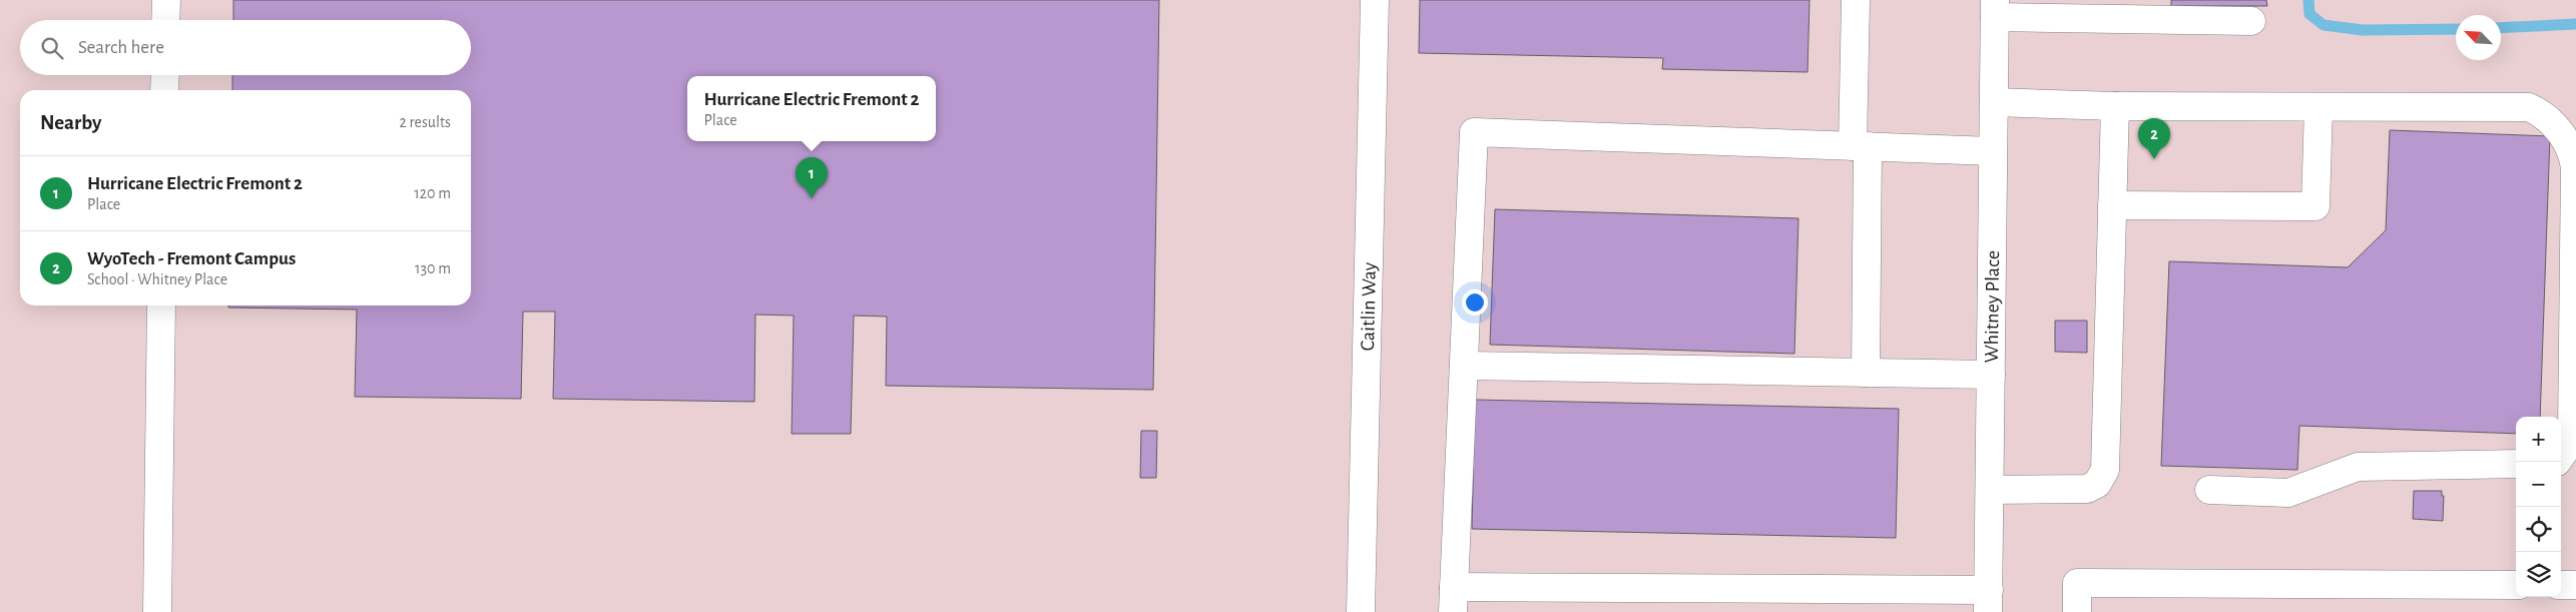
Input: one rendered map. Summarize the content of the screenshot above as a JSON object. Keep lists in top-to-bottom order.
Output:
{
  "streets": {
    "street": ["Caitlin Way", "Whitney Place"]
  },
  "north": "top left",
  "page": {
    "search": "Search here",
    "popup": ["Hurricane Electric Fremont 2", "Place"],
    "heading": ["Nearby", "2 results"],
    "pins": ["2", "1"],
    "list": [
      {
        "mark": "1",
        "name": "Hurricane Electric Fremont 2",
        "note": "Place",
        "value": "120 m"
      },
      {
        "mark": "2",
        "name": "WyoTech - Fremont Campus",
        "note": "School · Whitney Place",
        "value": "130 m"
      }
    ],
    "map_buttons": ["+", "−"]
  }
}
